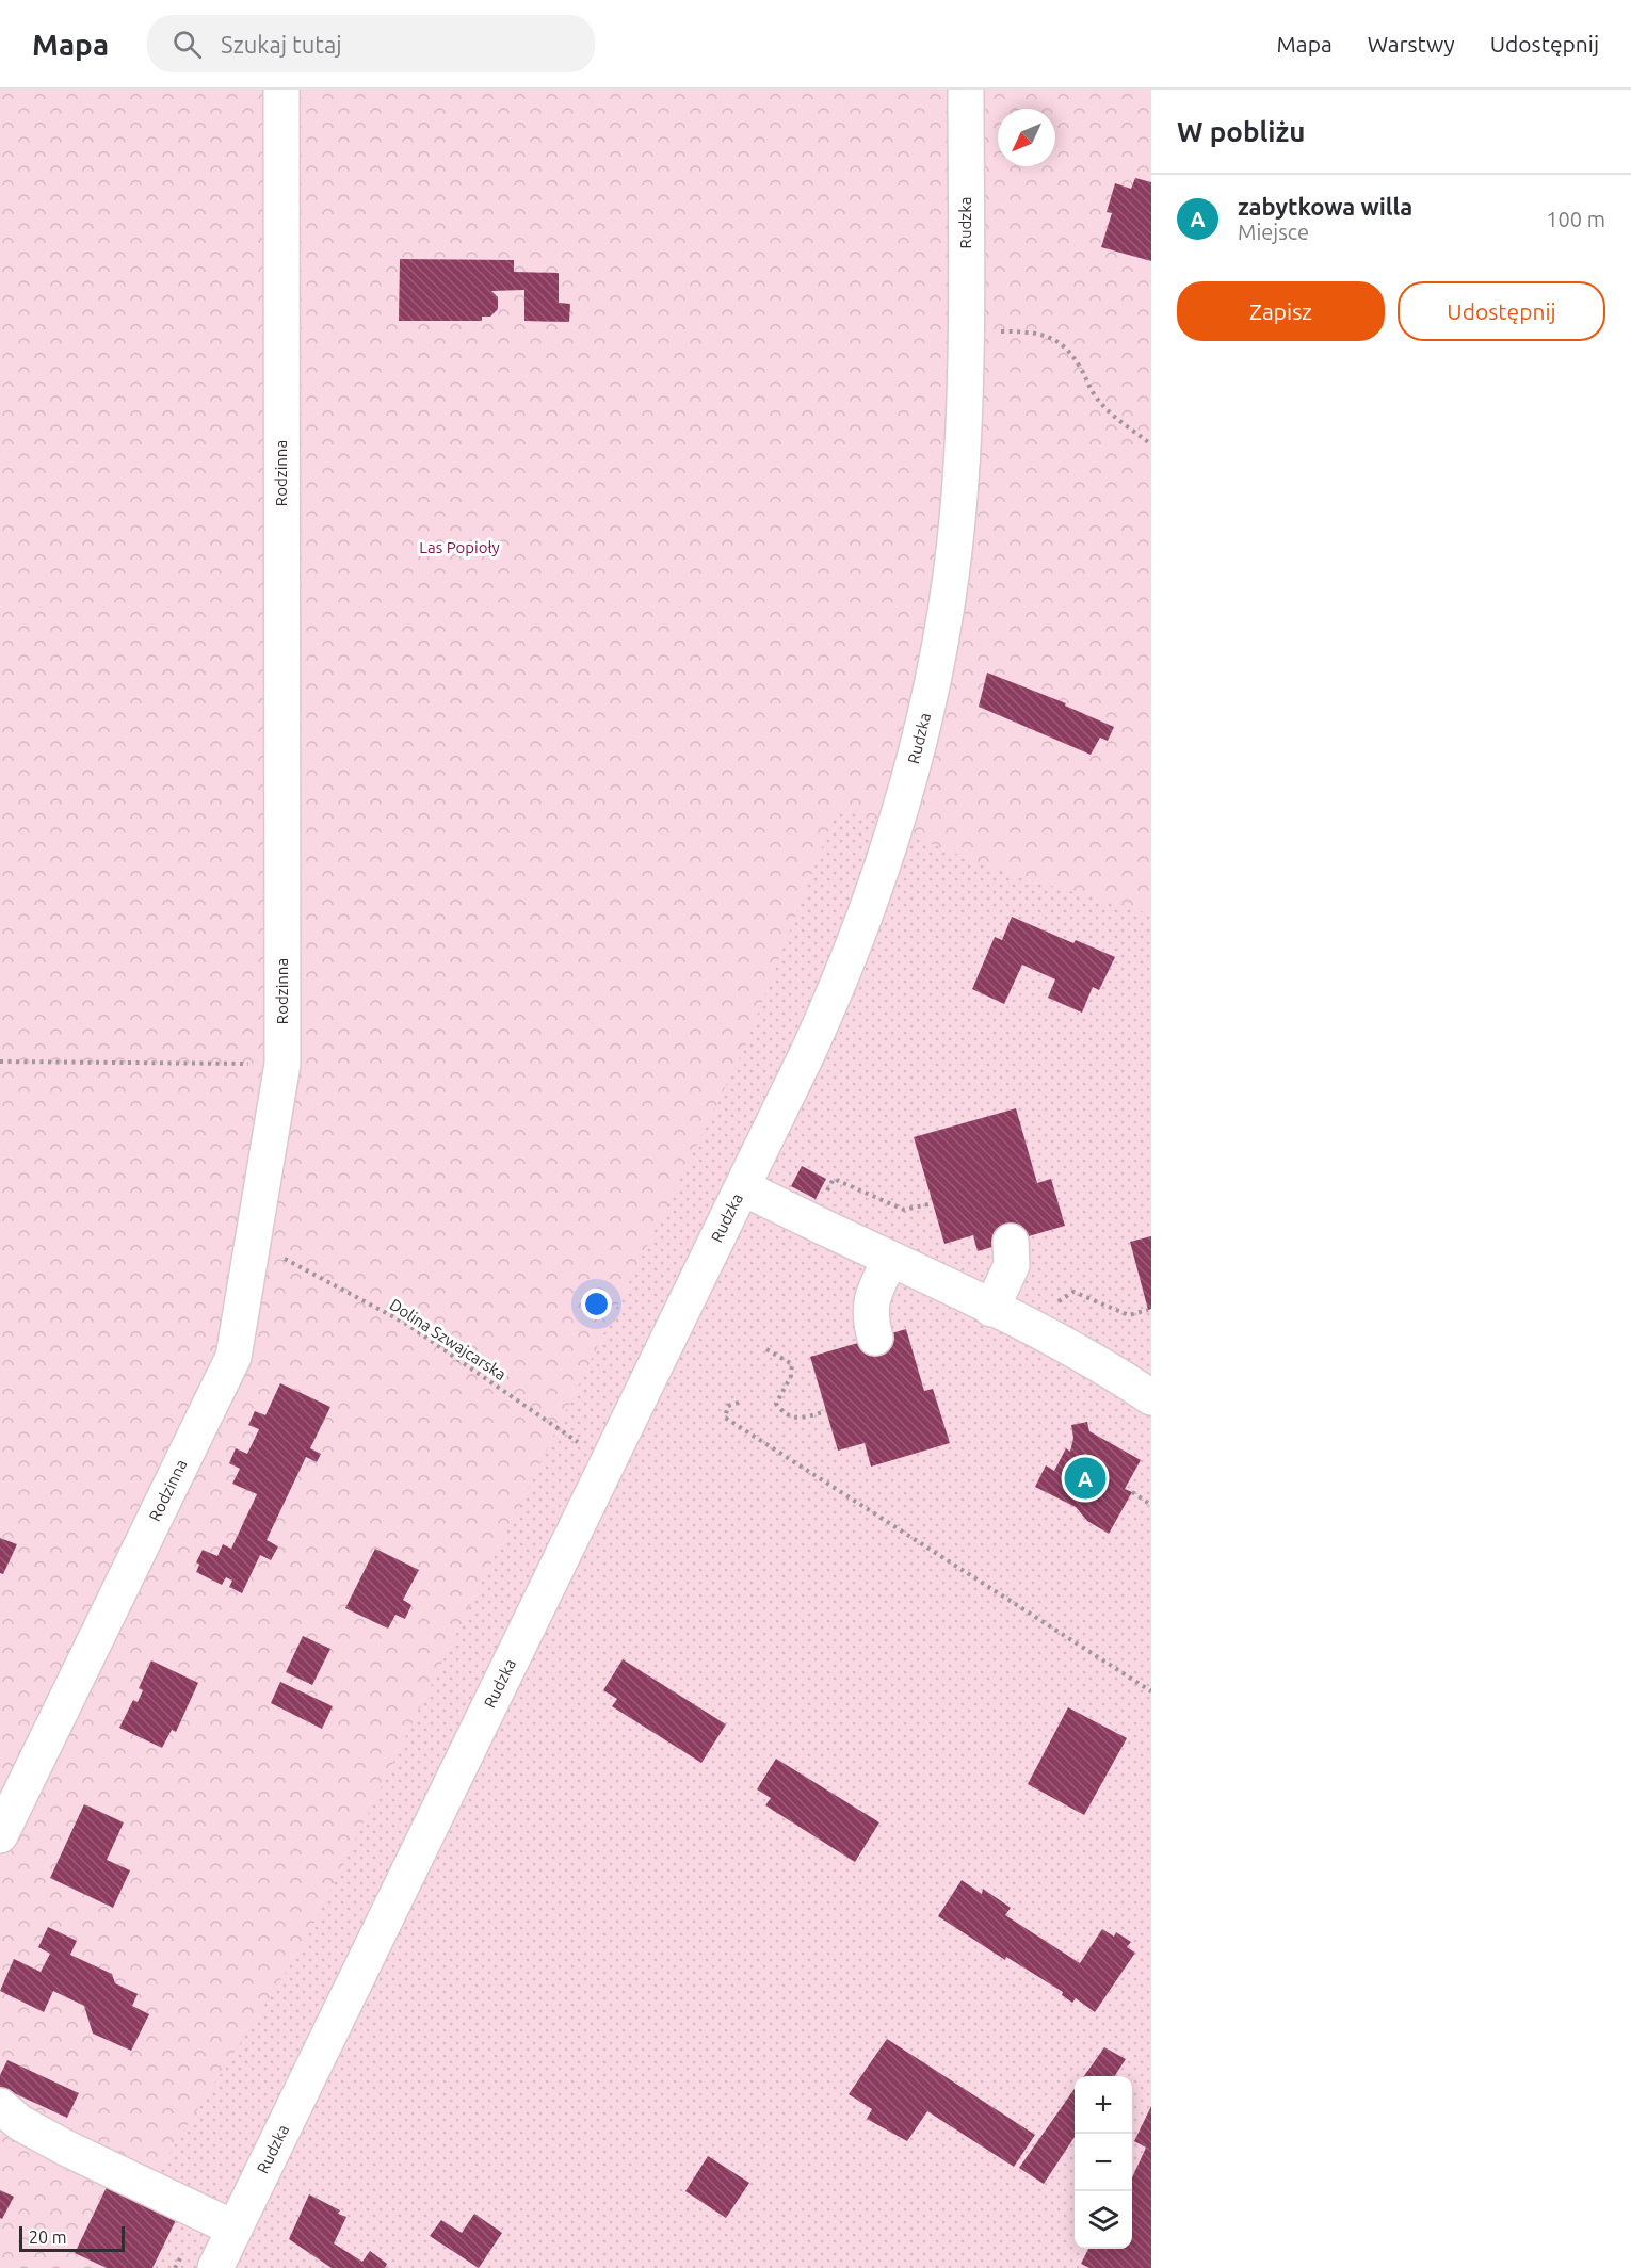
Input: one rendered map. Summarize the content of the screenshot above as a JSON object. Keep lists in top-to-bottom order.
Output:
{
  "streets": {
    "street": ["Rudzka", "Rodzinna"],
    "path": ["Dolina Szwajcarska"]
  },
  "crossings": [
    ["Rodzinna", "Dolina Szwajcarska"]
  ],
  "parks": ["Las Popioły"],
  "scale_bar": "20 m",
  "north": "bottom left",
  "page": {
    "header": "Mapa",
    "search": "Szukaj tutaj",
    "nav": ["Mapa", "Warstwy", "Udostępnij"],
    "heading": "W pobliżu",
    "list": [
      {
        "mark": "A",
        "name": "zabytkowa willa",
        "note": "Miejsce",
        "value": "100 m"
      }
    ],
    "buttons": ["Zapisz", "Udostępnij"],
    "pins": "A",
    "map_buttons": ["+", "−"],
    "scale": "20 m"
  }
}
